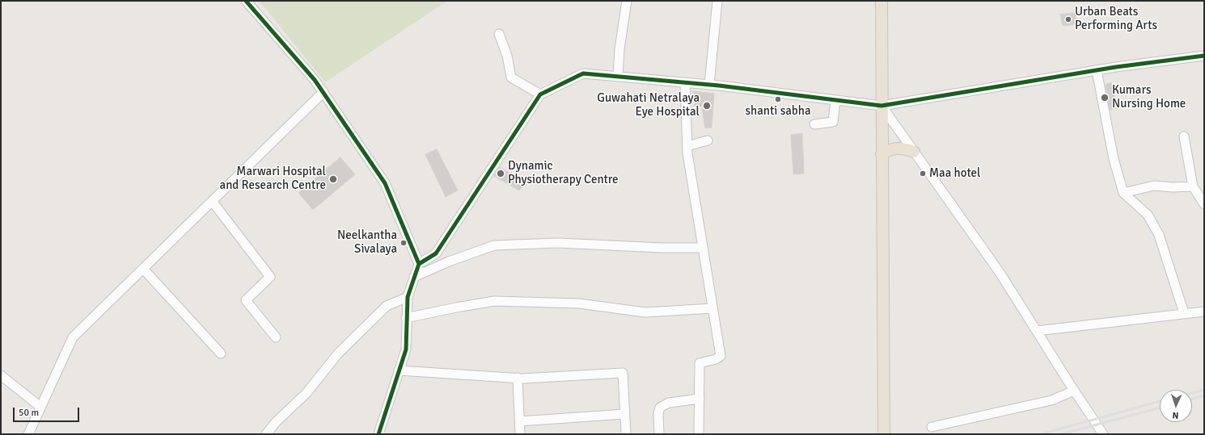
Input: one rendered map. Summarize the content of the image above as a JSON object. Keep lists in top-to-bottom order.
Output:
{
  "places": [
    "Urban Beats Performing Arts",
    "Kumars Nursing Home",
    "shanti sabha",
    "Guwahati Netralaya Eye Hospital",
    "Dynamic Physiotherapy Centre",
    "Maa hotel",
    "Marwari Hospital and Research Centre",
    "Neelkantha Sivalaya"
  ],
  "scale_bar": "50 m",
  "north": "bottom"
}
